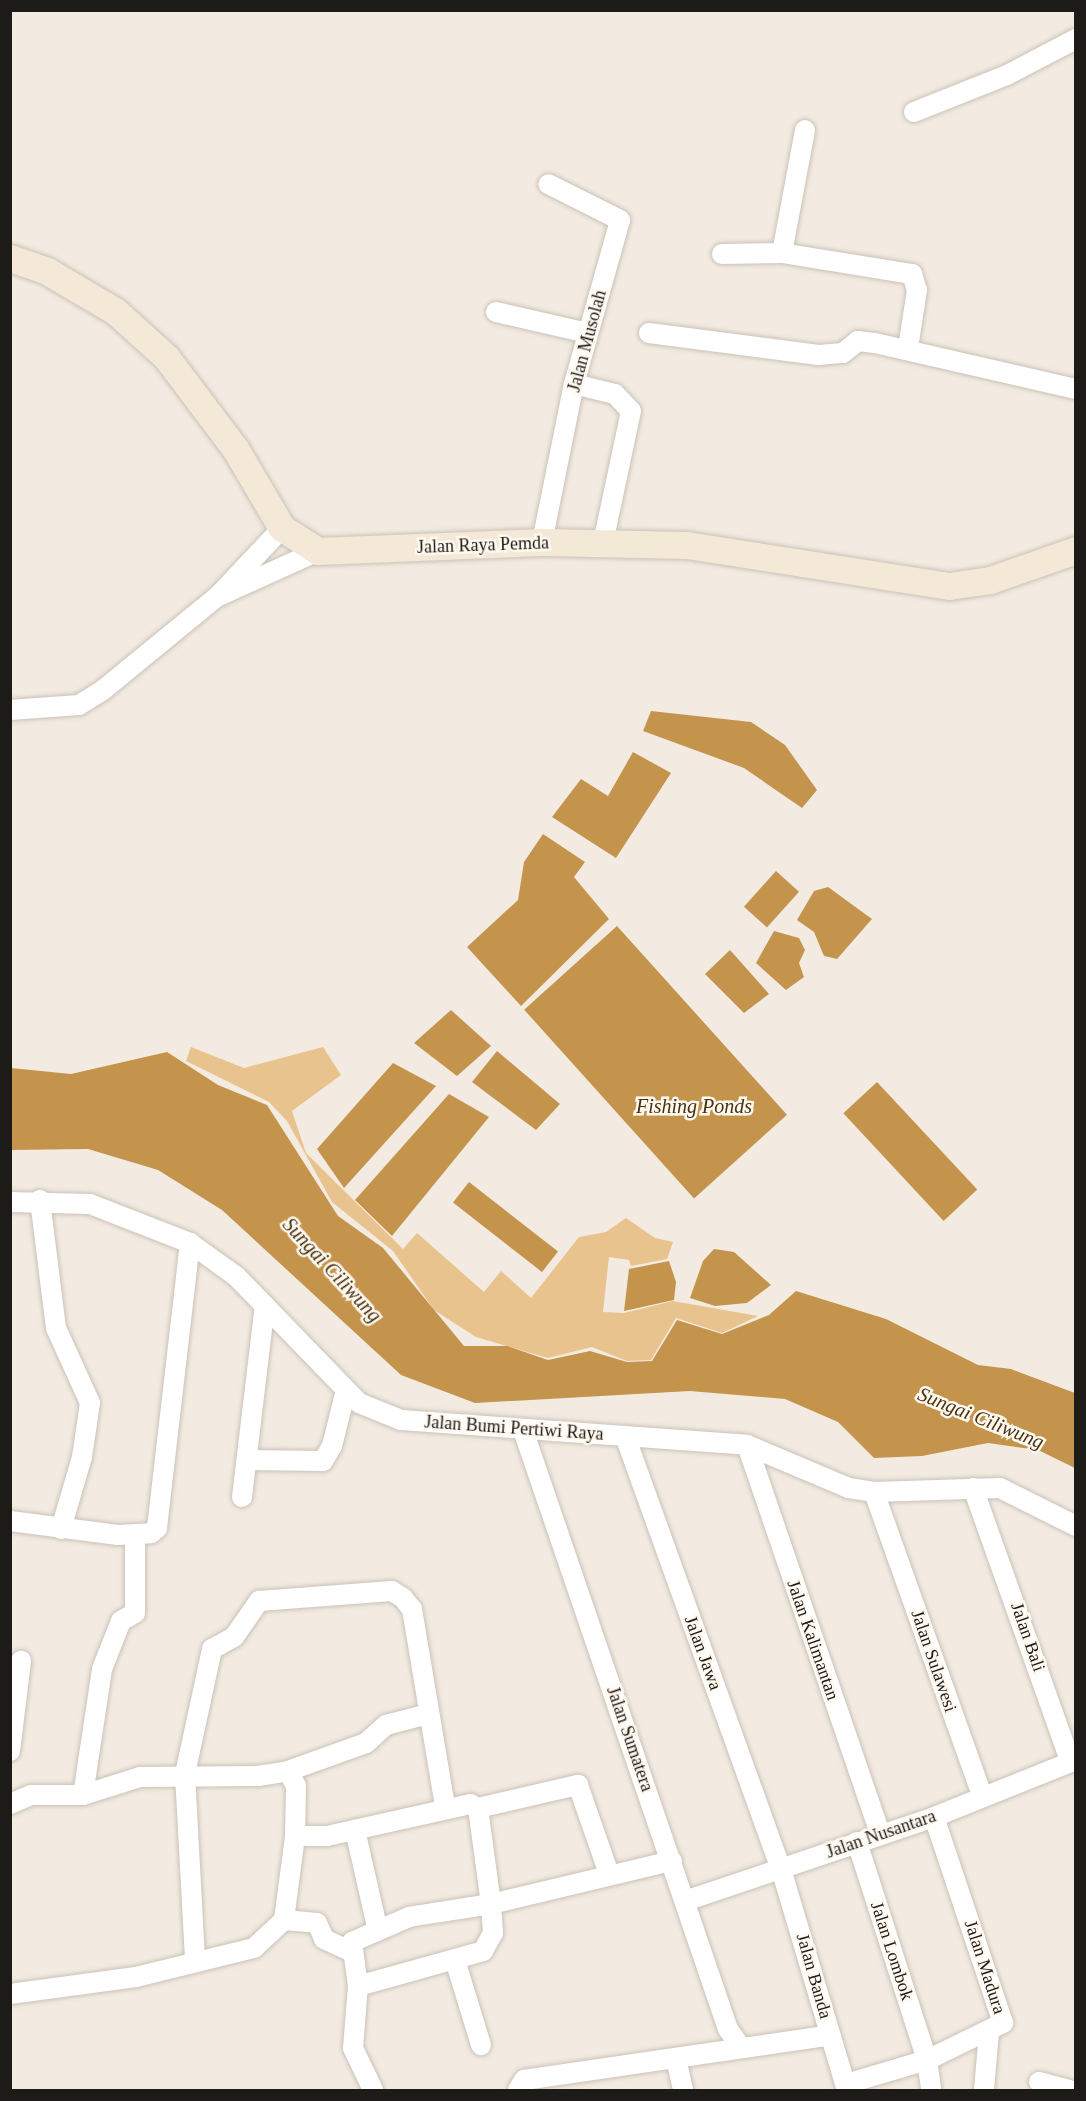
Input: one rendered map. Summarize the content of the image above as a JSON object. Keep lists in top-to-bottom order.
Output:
{
  "streets": {
    "main road": ["Jalan Raya Pemda"],
    "street": [
      "Jalan Musolah",
      "Jalan Bumi Pertiwi Raya",
      "Jalan Bali",
      "Jalan Kalimantan",
      "Jalan Jawa",
      "Jalan Sulawesi",
      "Jalan Sumatera",
      "Jalan Nusantara",
      "Jalan Lombok",
      "Jalan Madura",
      "Jalan Banda"
    ]
  },
  "crossings": [
    ["Jalan Musolah", "Jalan Raya Pemda"],
    ["Jalan Bumi Pertiwi Raya", "Jalan Bali"],
    ["Jalan Bumi Pertiwi Raya", "Jalan Kalimantan"],
    ["Jalan Bumi Pertiwi Raya", "Jalan Jawa"],
    ["Jalan Bumi Pertiwi Raya", "Jalan Sulawesi"],
    ["Jalan Bumi Pertiwi Raya", "Jalan Sumatera"],
    ["Jalan Bali", "Jalan Nusantara"],
    ["Jalan Kalimantan", "Jalan Nusantara"],
    ["Jalan Jawa", "Jalan Nusantara"],
    ["Jalan Jawa", "Jalan Banda"],
    ["Jalan Sulawesi", "Jalan Nusantara"],
    ["Jalan Sumatera", "Jalan Nusantara"],
    ["Jalan Nusantara", "Jalan Lombok"],
    ["Jalan Nusantara", "Jalan Madura"],
    ["Jalan Nusantara", "Jalan Banda"],
    ["Jalan Lombok", "Jalan Madura"],
    ["Jalan Madura", "Jalan Banda"]
  ],
  "water": ["Fishing Ponds", "Sungai Ciliwung"]
}
